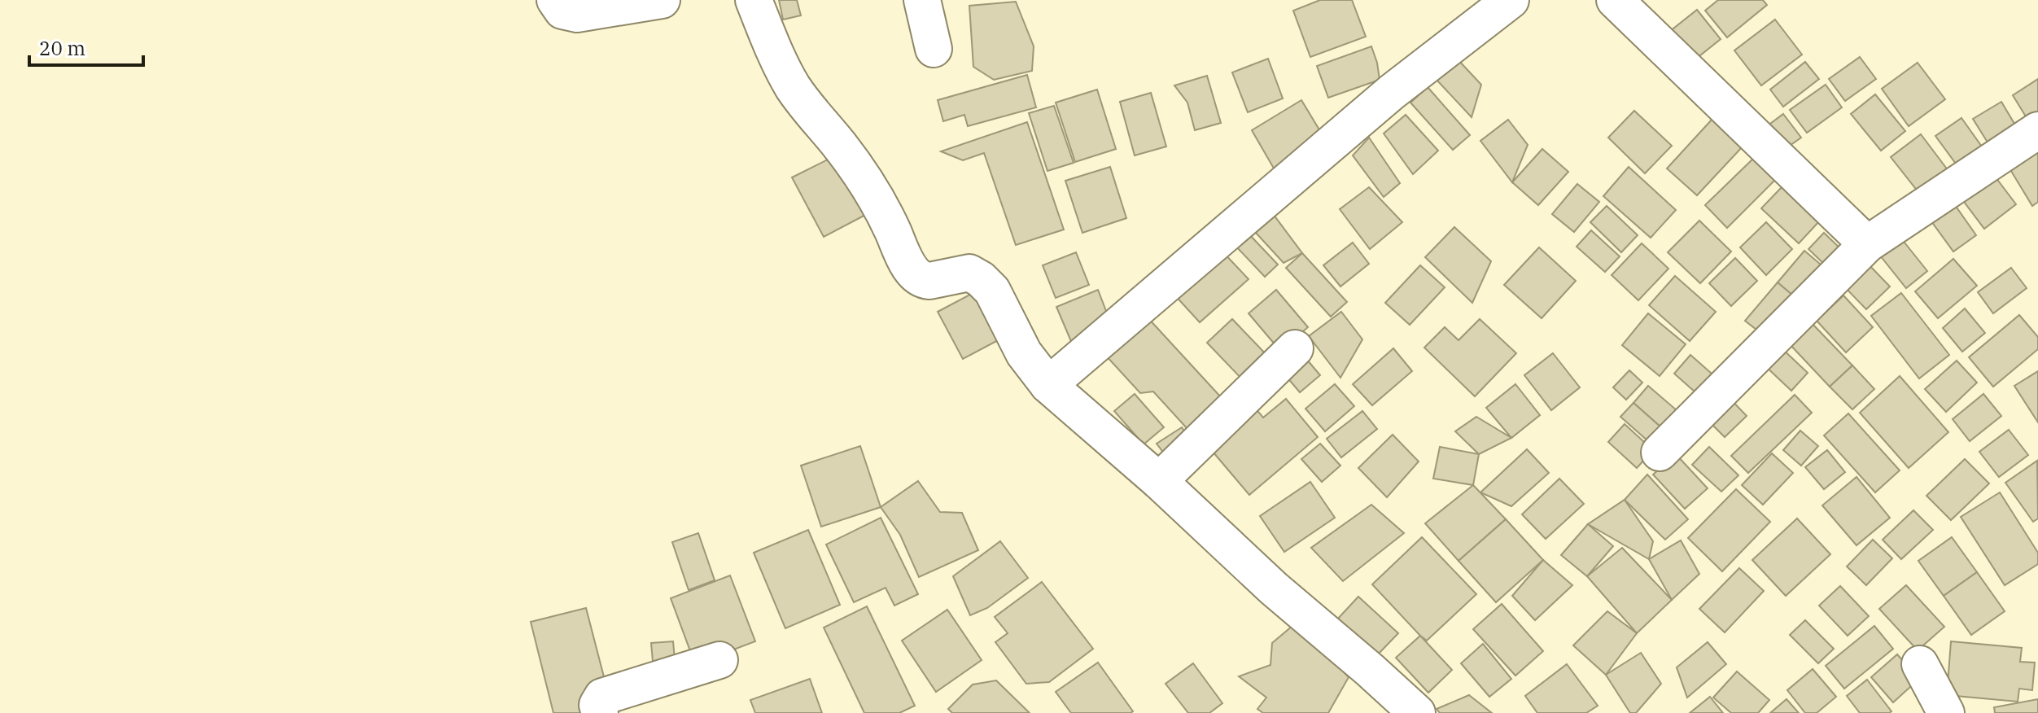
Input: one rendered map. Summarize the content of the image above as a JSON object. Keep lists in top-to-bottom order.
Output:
{
  "scale_bar": "20 m"
}
